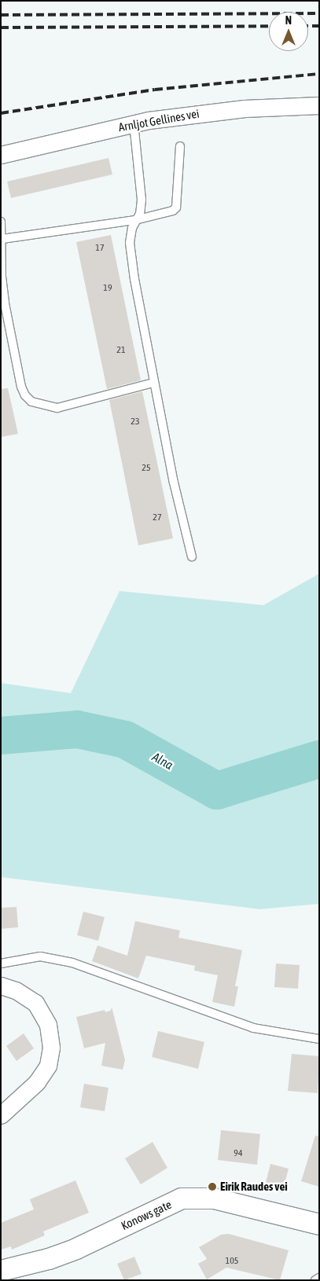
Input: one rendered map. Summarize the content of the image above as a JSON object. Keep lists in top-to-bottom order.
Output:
{
  "streets": {
    "street": ["Arnljot Gellines vei", "Konows gate"]
  },
  "water": ["Alna"],
  "places": ["Eirik Raudes vei"],
  "house_numbers": [
    "17",
    "19",
    "21",
    "23",
    "25",
    "27",
    "94",
    "105"
  ],
  "north": "top"
}
